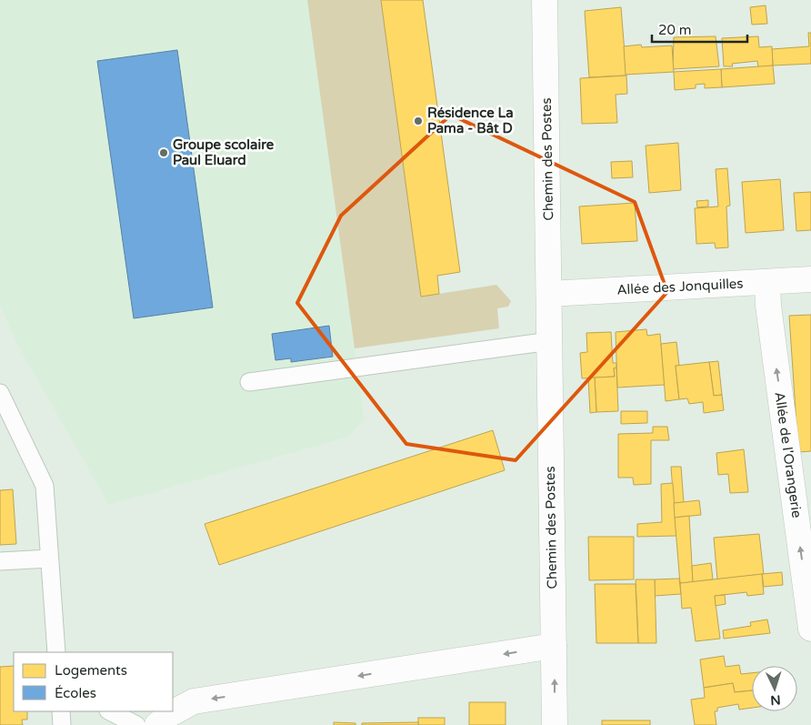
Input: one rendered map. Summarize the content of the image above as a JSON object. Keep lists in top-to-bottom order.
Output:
{
  "streets": {
    "street": ["Chemin des Postes", "Allée des Jonquilles", "Allée de l'Orangerie"]
  },
  "crossings": [
    ["Chemin des Postes", "Allée des Jonquilles"],
    ["Allée des Jonquilles", "Allée de l'Orangerie"]
  ],
  "one_way": ["Allée de l'Orangerie"],
  "places": ["Résidence La Pama - Bât D", "Groupe scolaire Paul Eluard"],
  "legend": ["Logements", "Écoles"],
  "scale_bar": "20 m",
  "north": "bottom"
}
